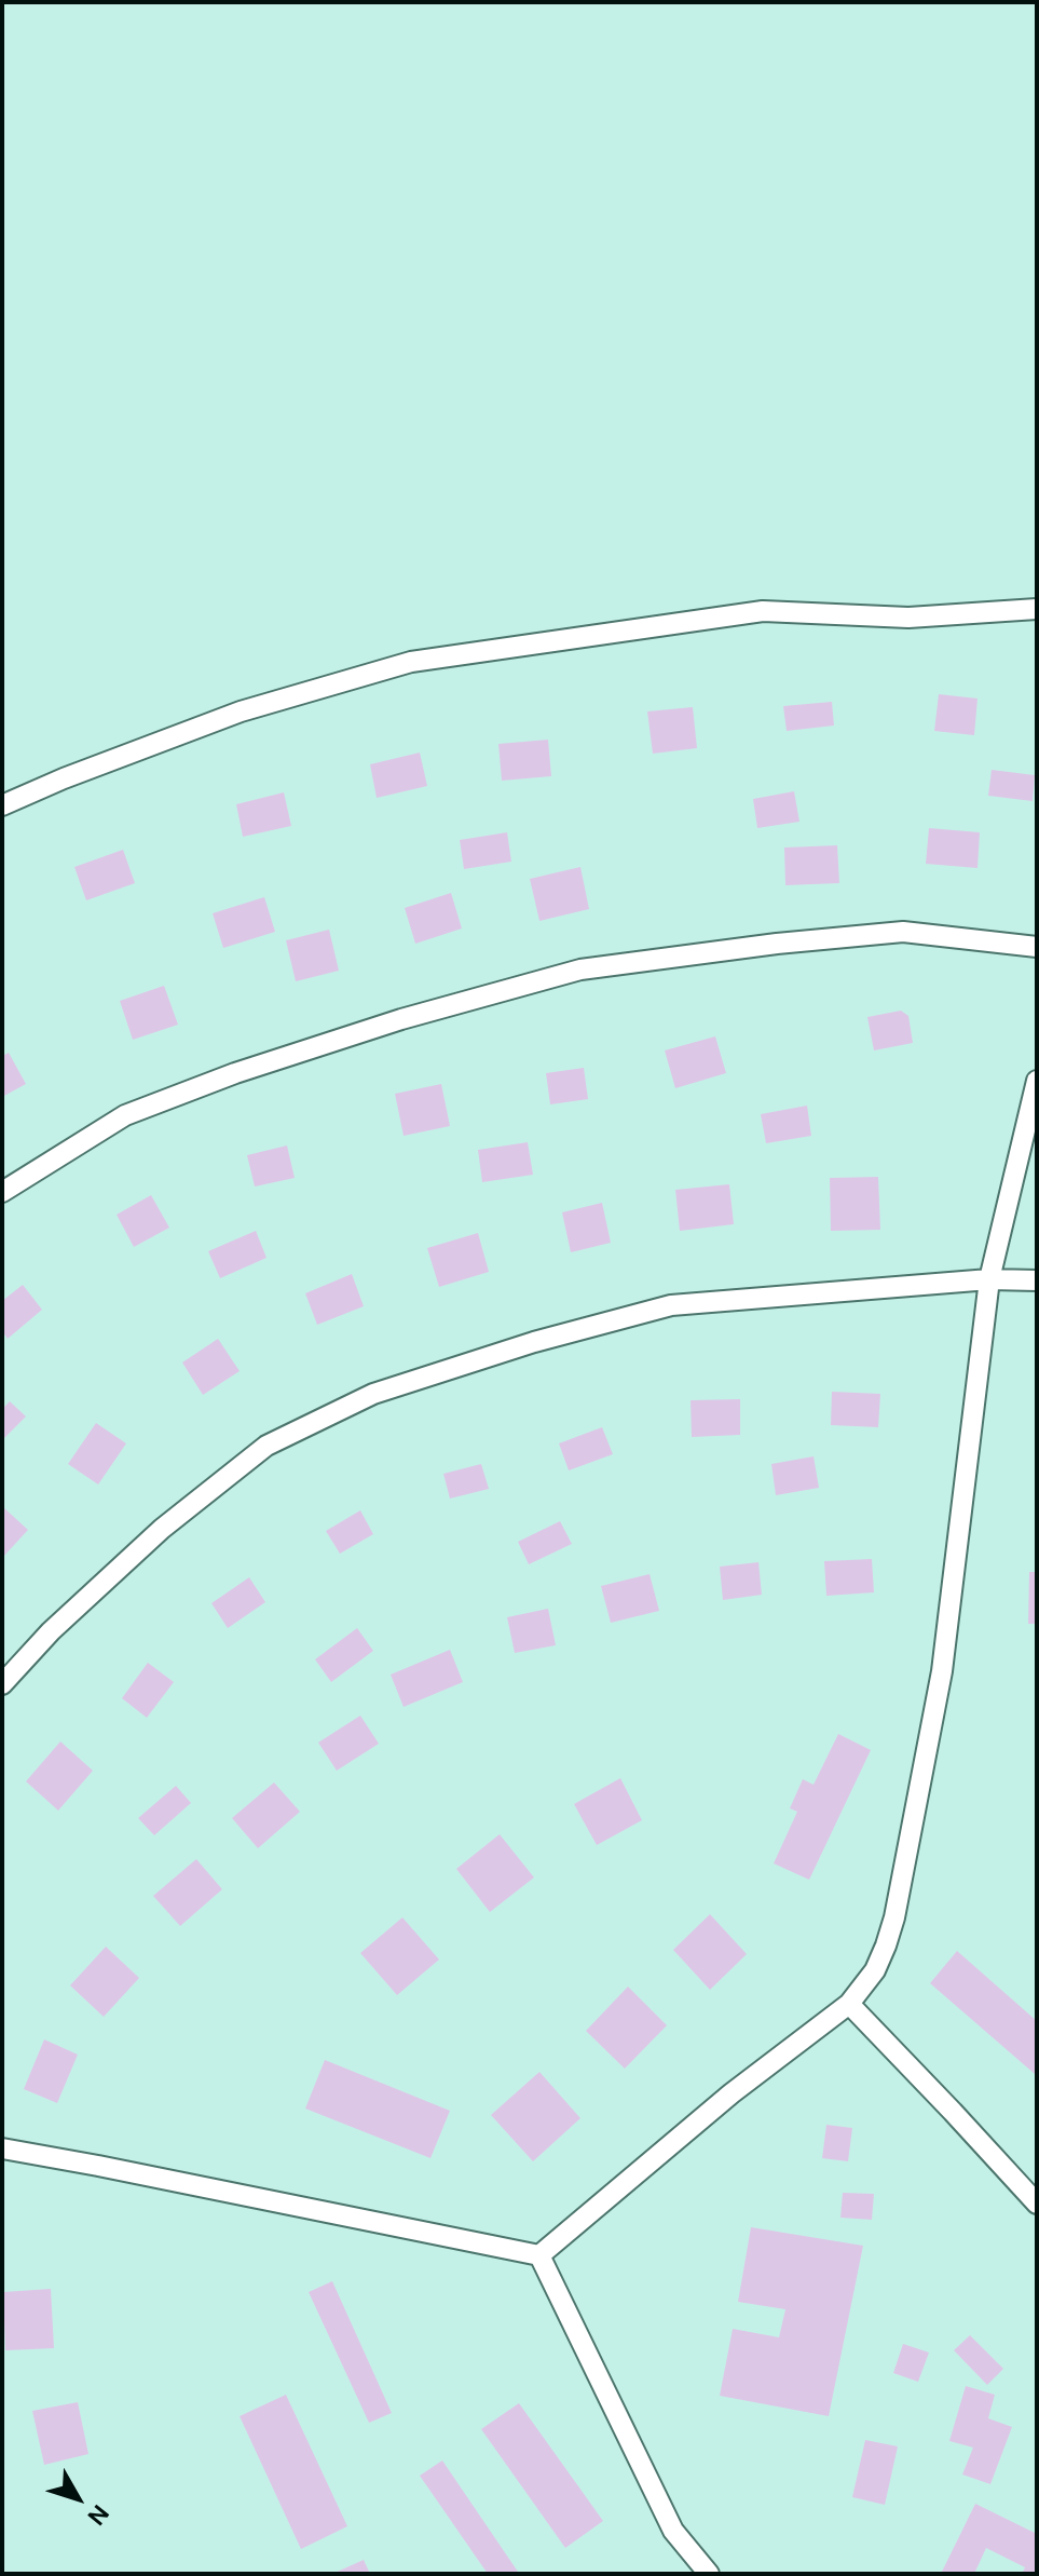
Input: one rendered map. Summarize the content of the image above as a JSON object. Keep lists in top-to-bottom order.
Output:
{
  "north": "bottom right"
}
